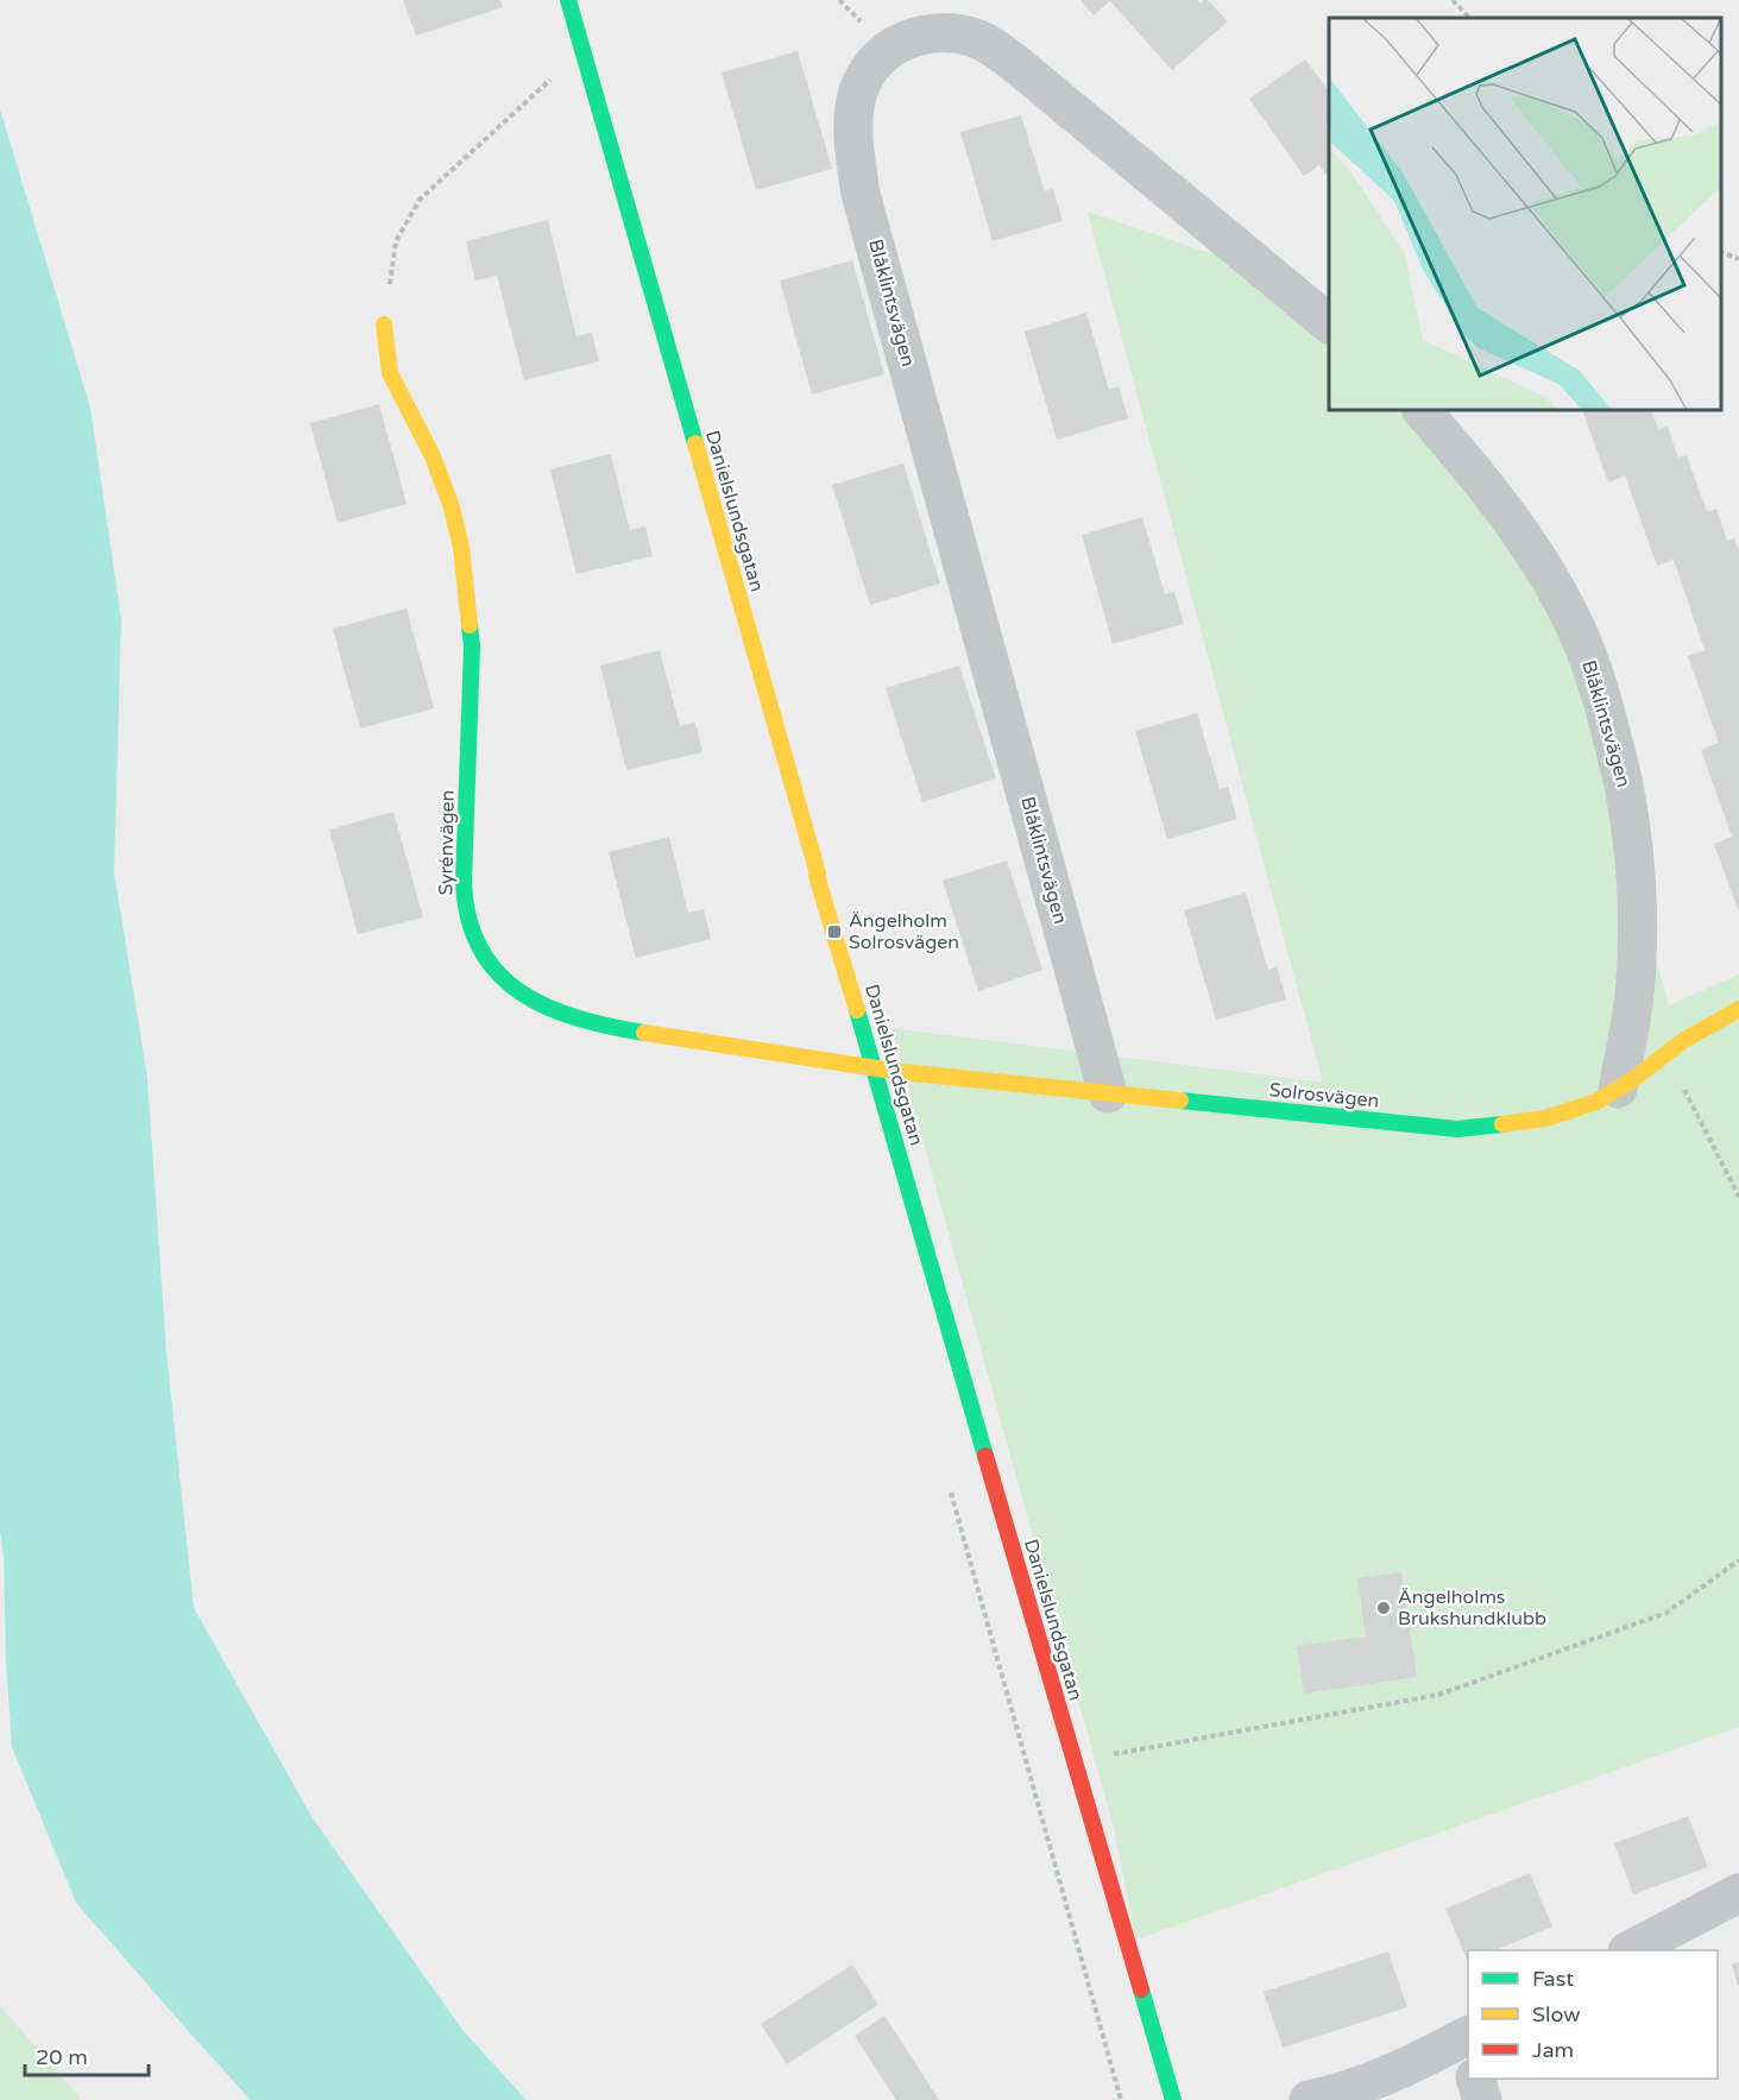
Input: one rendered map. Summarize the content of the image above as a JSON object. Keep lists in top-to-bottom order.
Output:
{
  "streets": {
    "street": [
      "Blåklintsvägen",
      "Danielslundsgatan",
      "Syrénvägen",
      "Solrosvägen"
    ]
  },
  "crossings": [
    ["Blåklintsvägen", "Solrosvägen"],
    ["Danielslundsgatan", "Syrénvägen"],
    ["Danielslundsgatan", "Solrosvägen"],
    ["Syrénvägen", "Solrosvägen"]
  ],
  "places": {
    "transit": ["Ängelholm Solrosvägen"],
    "other": ["Ängelholms Brukshundklubb"]
  },
  "legend": ["Fast", "Slow", "Jam"],
  "scale_bar": "20 m"
}
